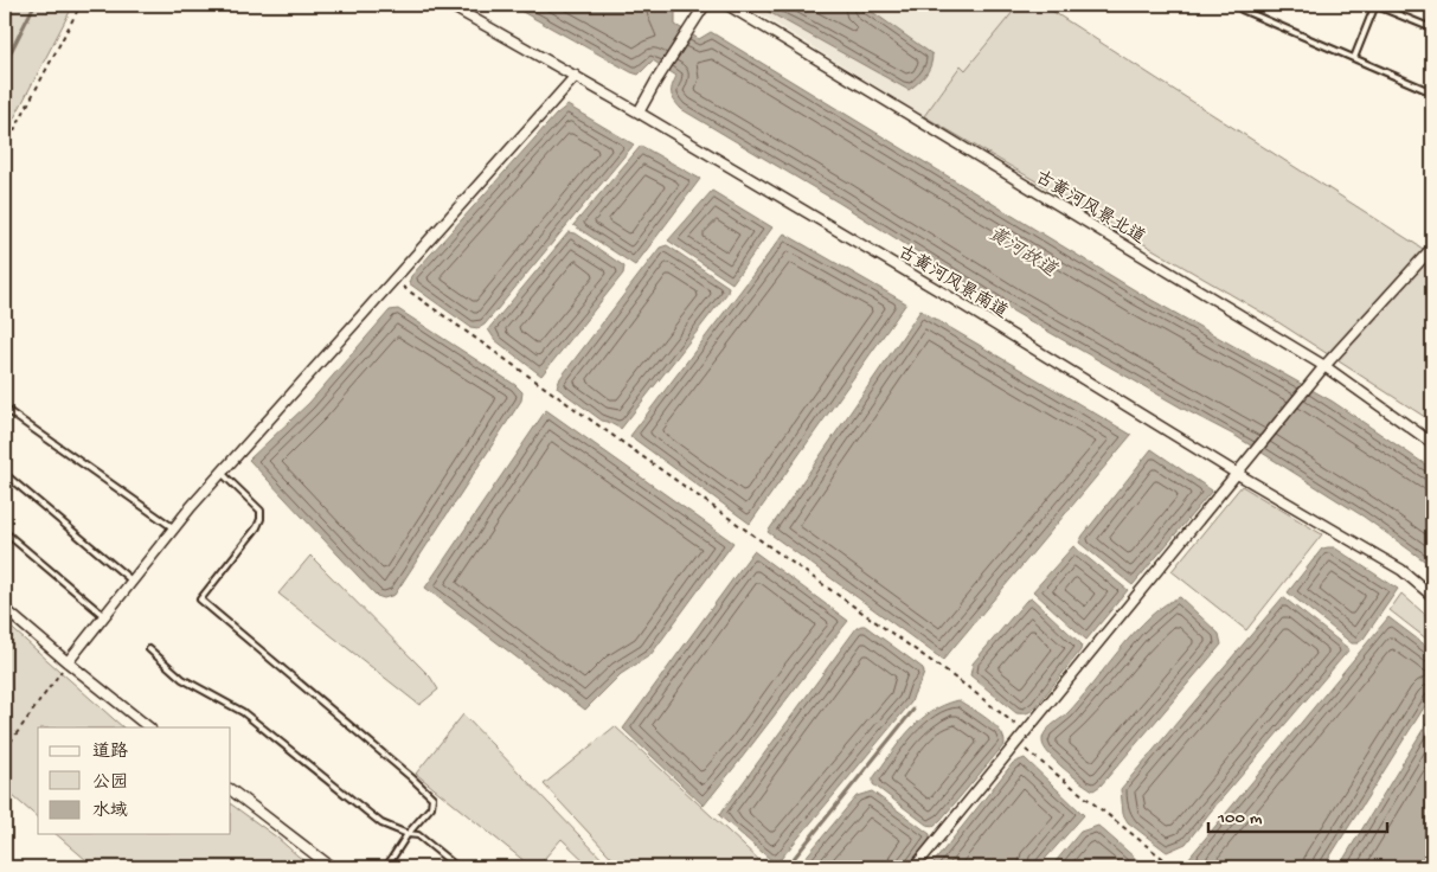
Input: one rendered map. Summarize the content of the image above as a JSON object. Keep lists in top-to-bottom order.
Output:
{
  "streets": {
    "street": ["古黄河风景北道", "古黄河风景南道"]
  },
  "water": ["黄河故道"],
  "legend": ["道路", "公园", "水域"],
  "scale_bar": "100 m"
}
